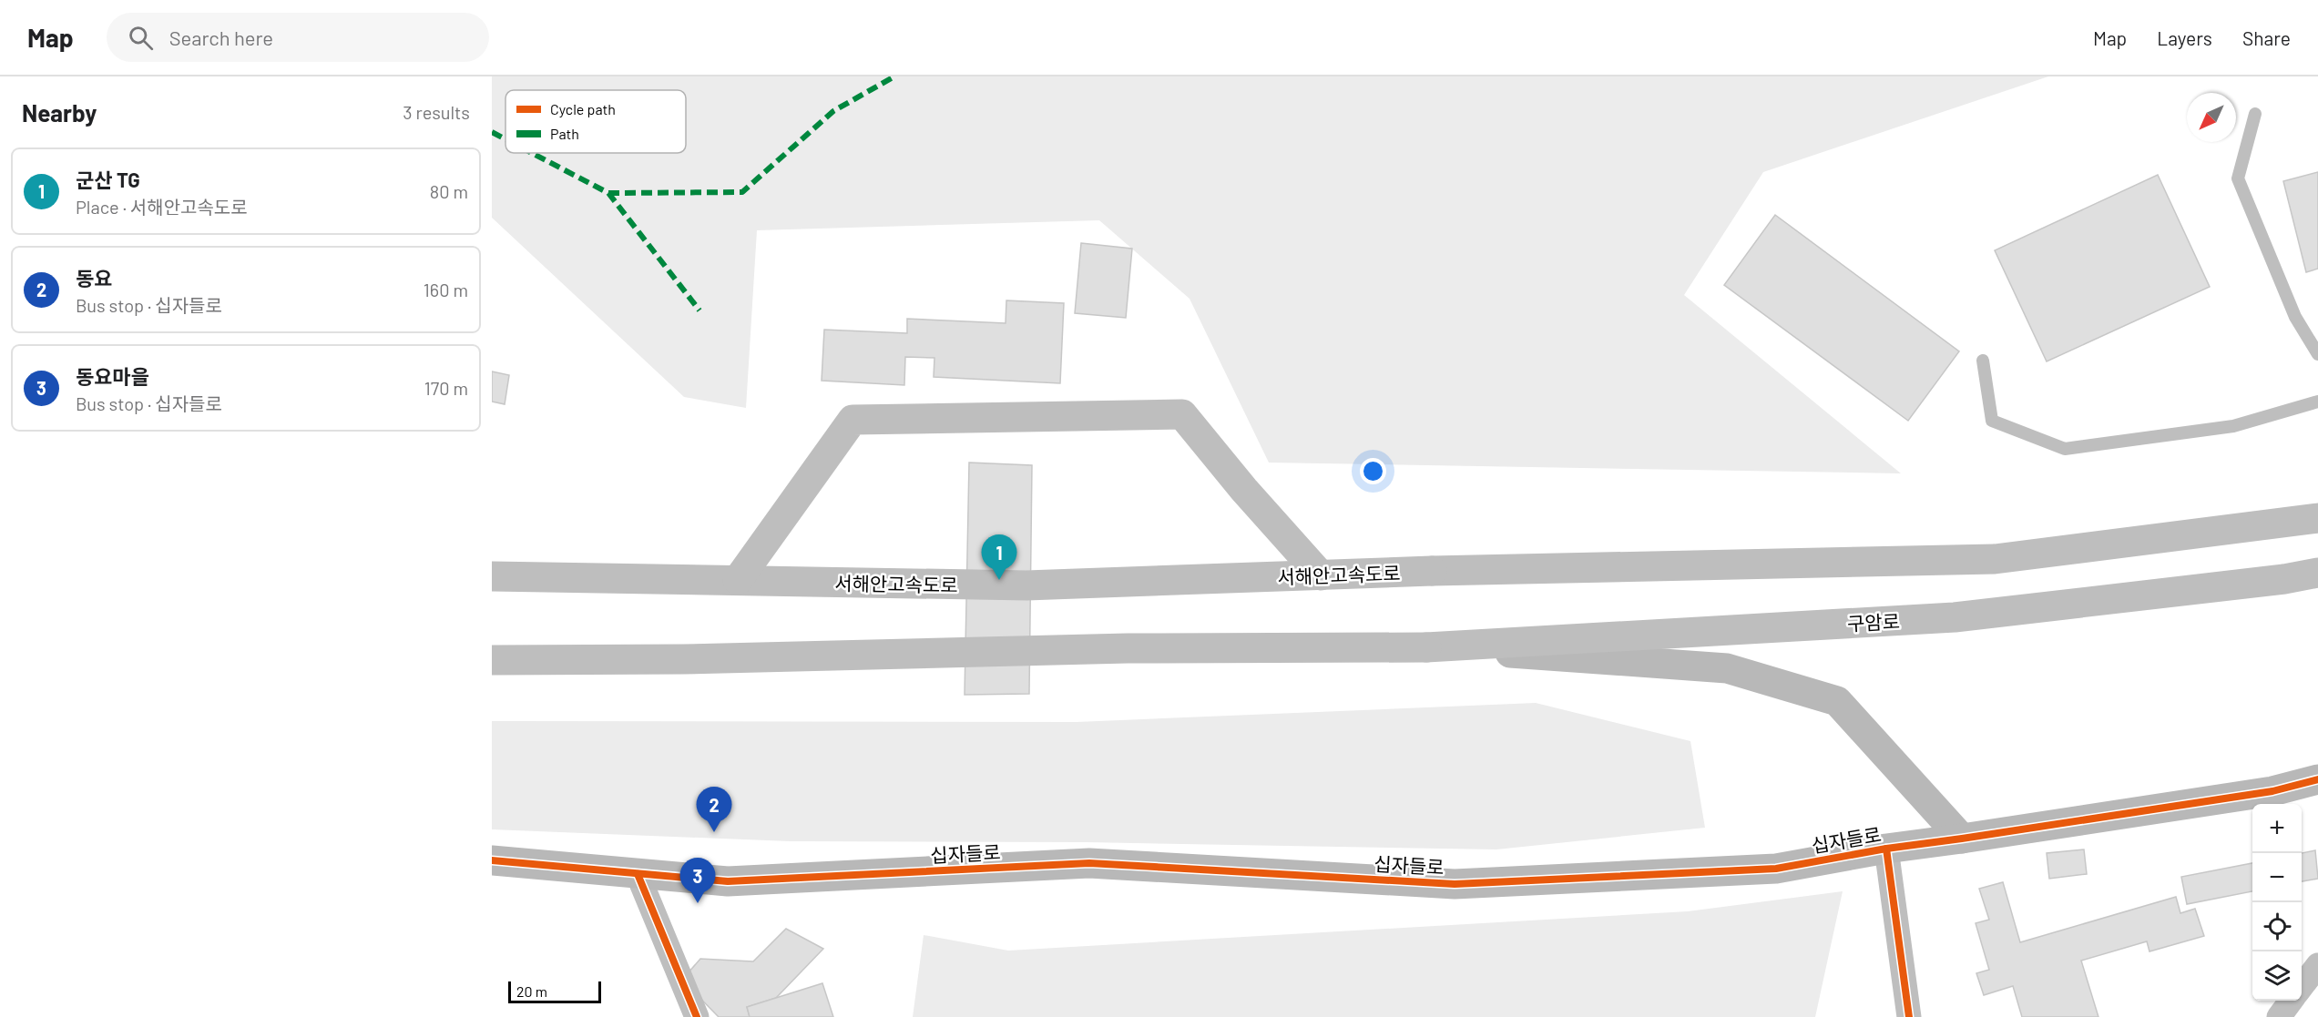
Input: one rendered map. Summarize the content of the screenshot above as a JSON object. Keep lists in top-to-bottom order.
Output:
{
  "streets": {
    "main road": ["서해안고속도로", "구암로", "십자들로"]
  },
  "legend": ["Cycle path", "Path"],
  "scale_bar": "20 m",
  "north": "bottom left",
  "page": {
    "header": "Map",
    "search": "Search here",
    "nav": ["Map", "Layers", "Share"],
    "heading": ["Nearby", "3 results"],
    "list": [
      {
        "mark": "1",
        "name": "군산 TG",
        "note": "Place · 서해안고속도로",
        "value": "80 m"
      },
      {
        "mark": "2",
        "name": "동요",
        "note": "Bus stop · 십자들로",
        "value": "160 m"
      },
      {
        "mark": "3",
        "name": "동요마을",
        "note": "Bus stop · 십자들로",
        "value": "170 m"
      }
    ],
    "pins": ["1", "2", "3"],
    "map_buttons": ["+", "−"],
    "scale": "20 m"
  }
}
